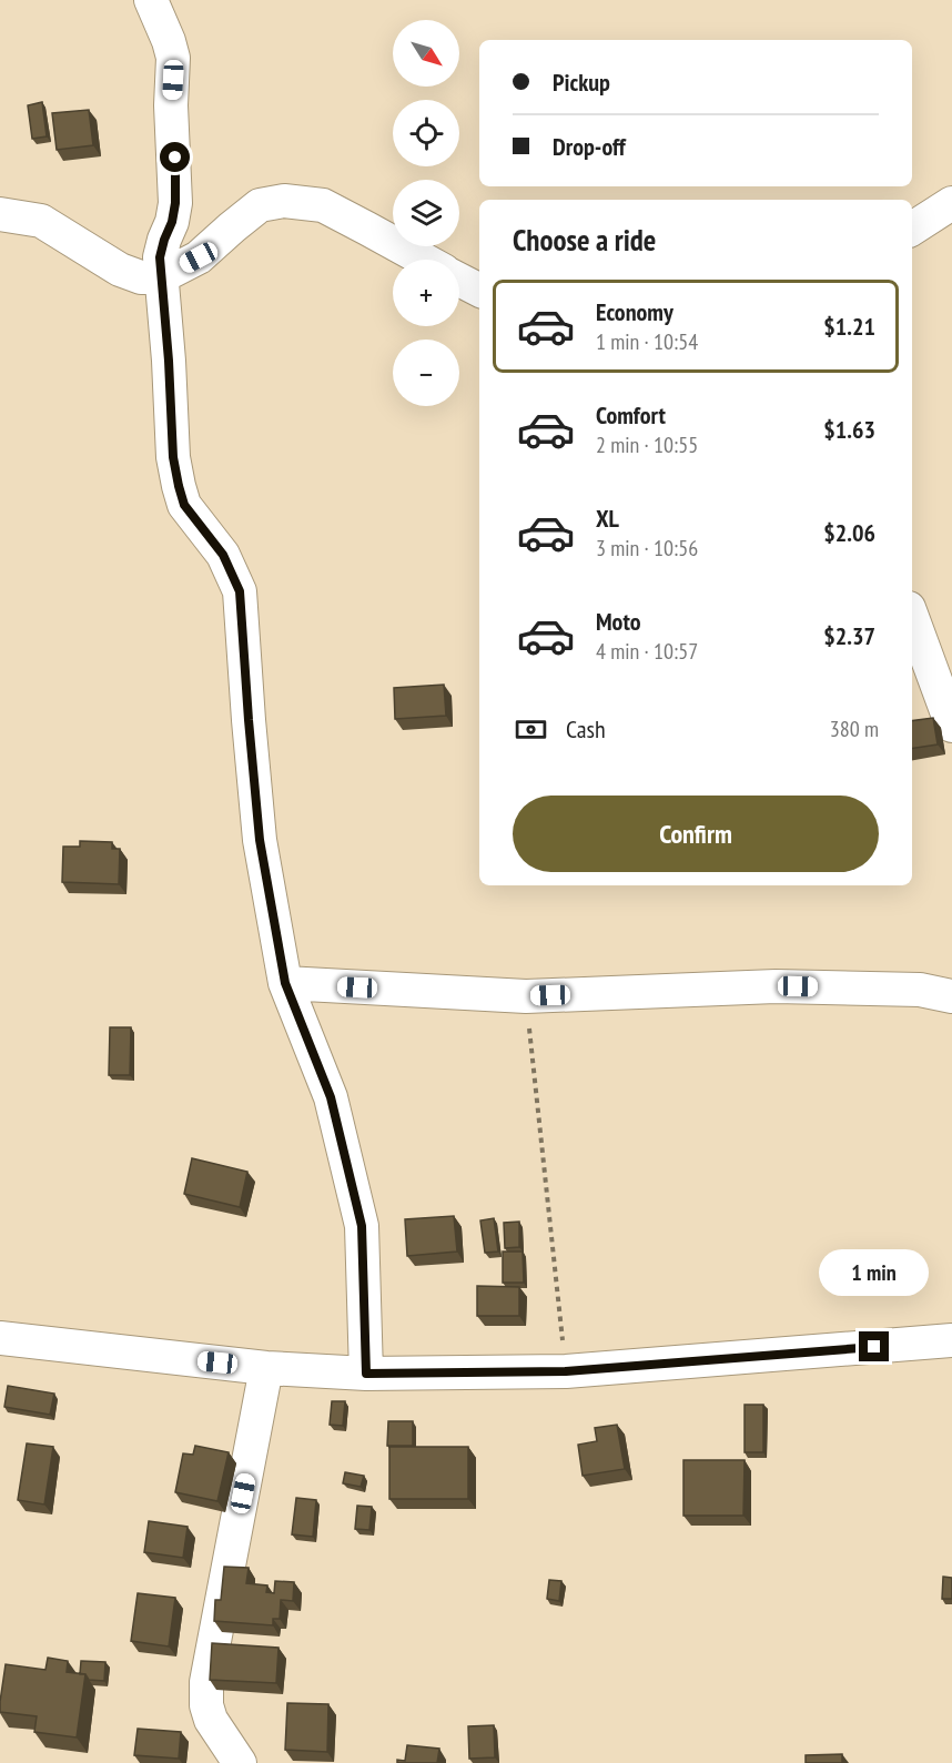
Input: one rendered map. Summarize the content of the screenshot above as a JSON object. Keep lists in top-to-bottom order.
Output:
{
  "north": "bottom right",
  "page": {
    "map_buttons": ["+", "−"],
    "banner": ["Pickup", "Drop-off"],
    "heading": "Choose a ride",
    "list": [
      {
        "name": "Economy",
        "note": "1 min · 10:54",
        "value": "$1.21"
      },
      {
        "name": "Comfort",
        "note": "2 min · 10:55",
        "value": "$1.63"
      },
      {
        "name": "XL",
        "note": "3 min · 10:56",
        "value": "$2.06"
      },
      {
        "name": "Moto",
        "note": "4 min · 10:57",
        "value": "$2.37"
      }
    ],
    "pay": ["Cash", "380 m"],
    "buttons": "Confirm",
    "bubble": "1 min"
  }
}
